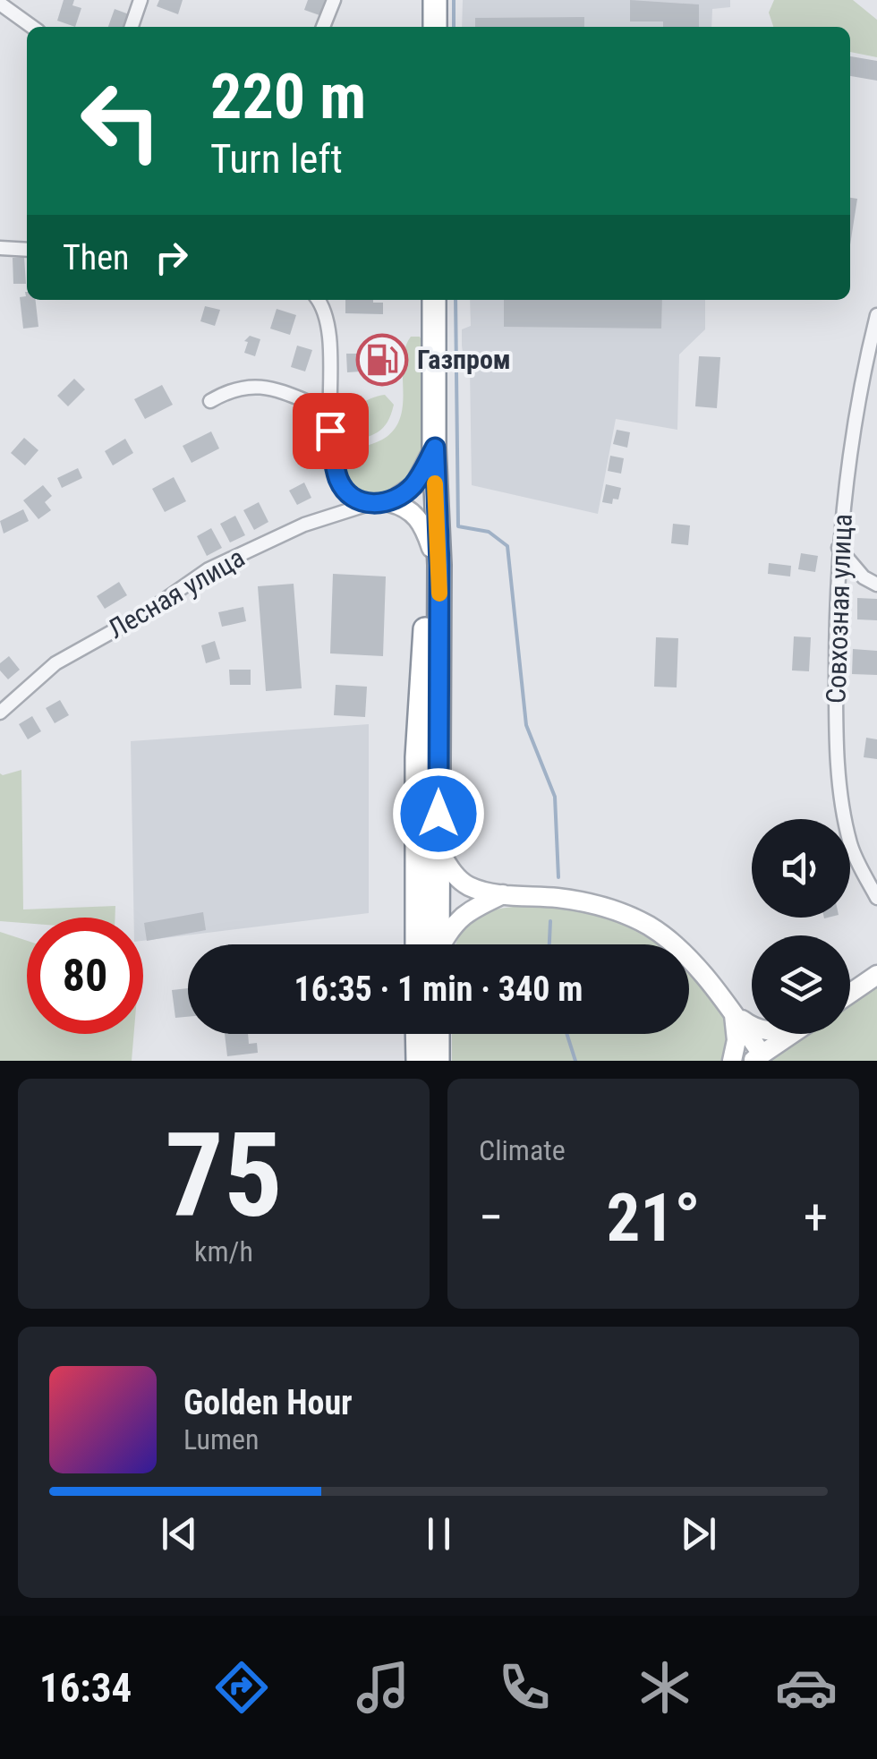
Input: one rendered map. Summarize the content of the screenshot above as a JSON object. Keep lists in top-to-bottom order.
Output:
{
  "streets": {
    "street": ["Лесная улица", "Совхозная улица"]
  },
  "places": {
    "fuel station": ["Газпром"]
  },
  "page": {
    "turn": ["220 m", "Turn left"],
    "then": "Then",
    "limit": "80",
    "trip": "16:35 · 1 min · 340 m",
    "tile": [
      ["75", "km/h"],
      "Climate"
    ],
    "heat": ["−", "21°", "+"],
    "song": ["Golden Hour", "Lumen"],
    "tabs": "16:34"
  }
}
